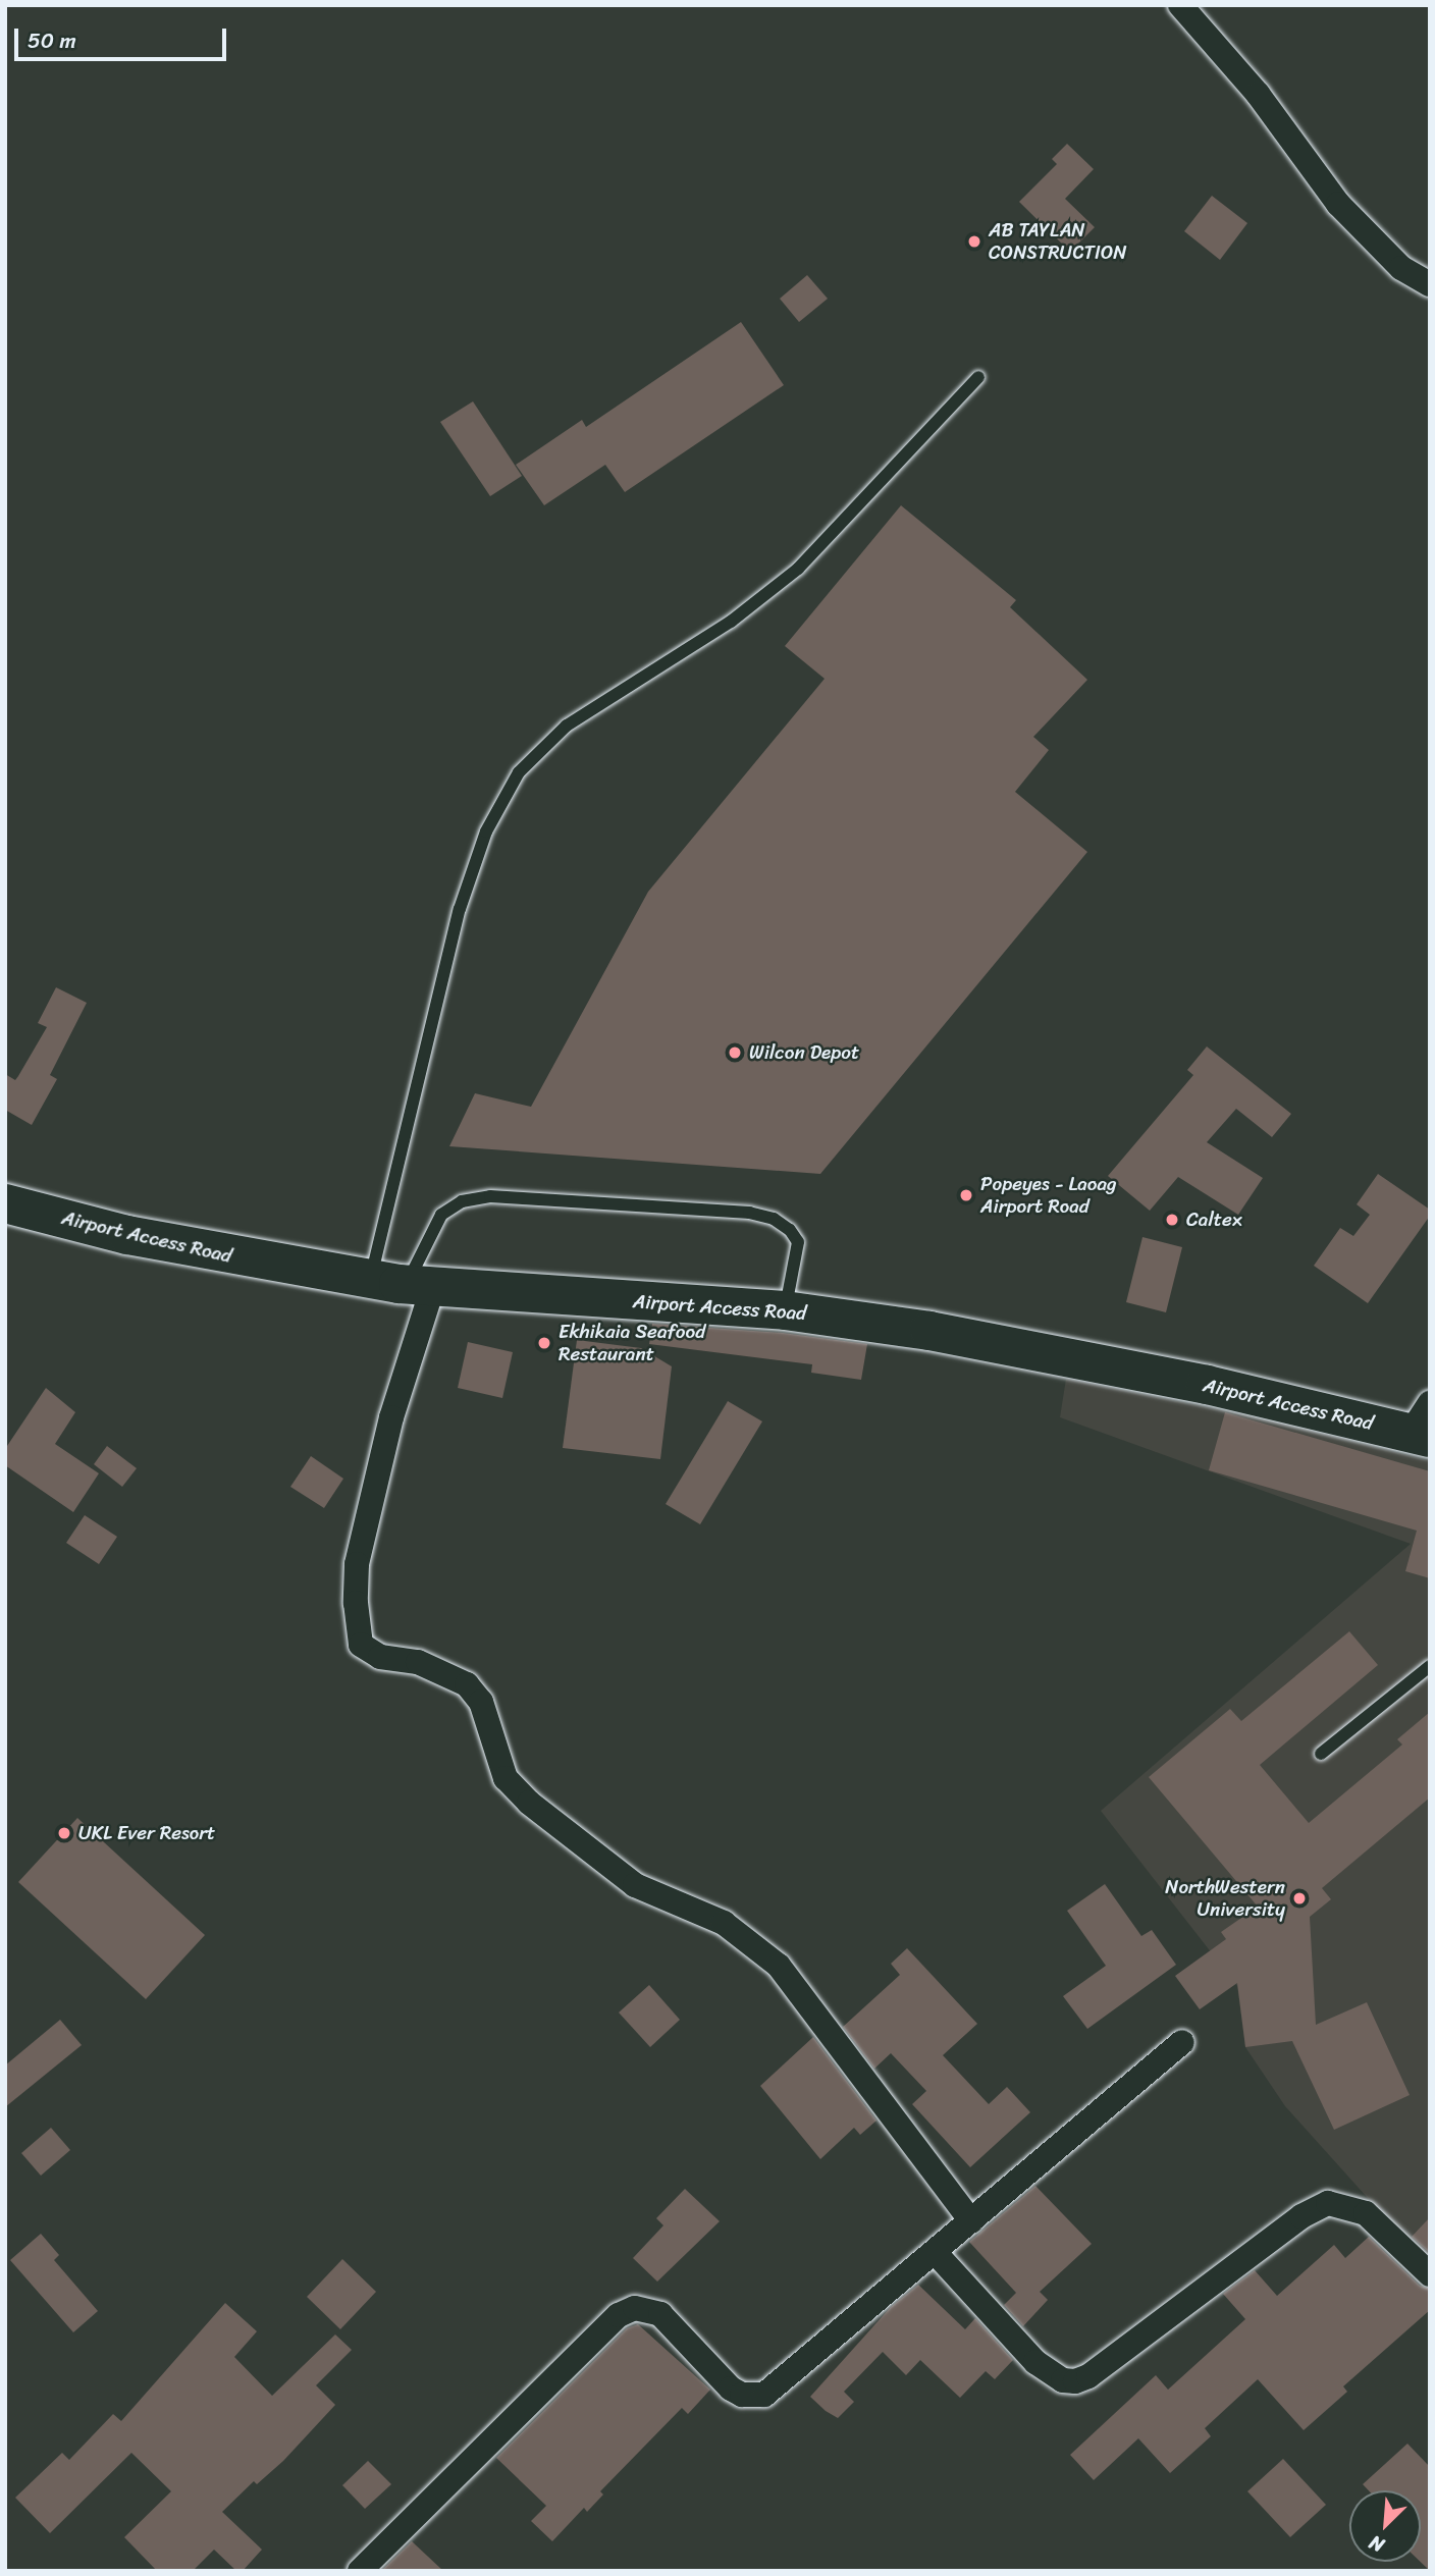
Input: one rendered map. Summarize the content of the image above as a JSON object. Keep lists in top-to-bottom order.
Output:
{
  "streets": {
    "main road": ["Airport Access Road"]
  },
  "places": [
    "AB TAYLAN CONSTRUCTION",
    "Wilcon Depot",
    "Popeyes - Laoag Airport Road",
    "Caltex",
    "Ekhikaia Seafood Restaurant",
    "UKL Ever Resort",
    "NorthWestern University"
  ],
  "scale_bar": "50 m",
  "north": "bottom left"
}
